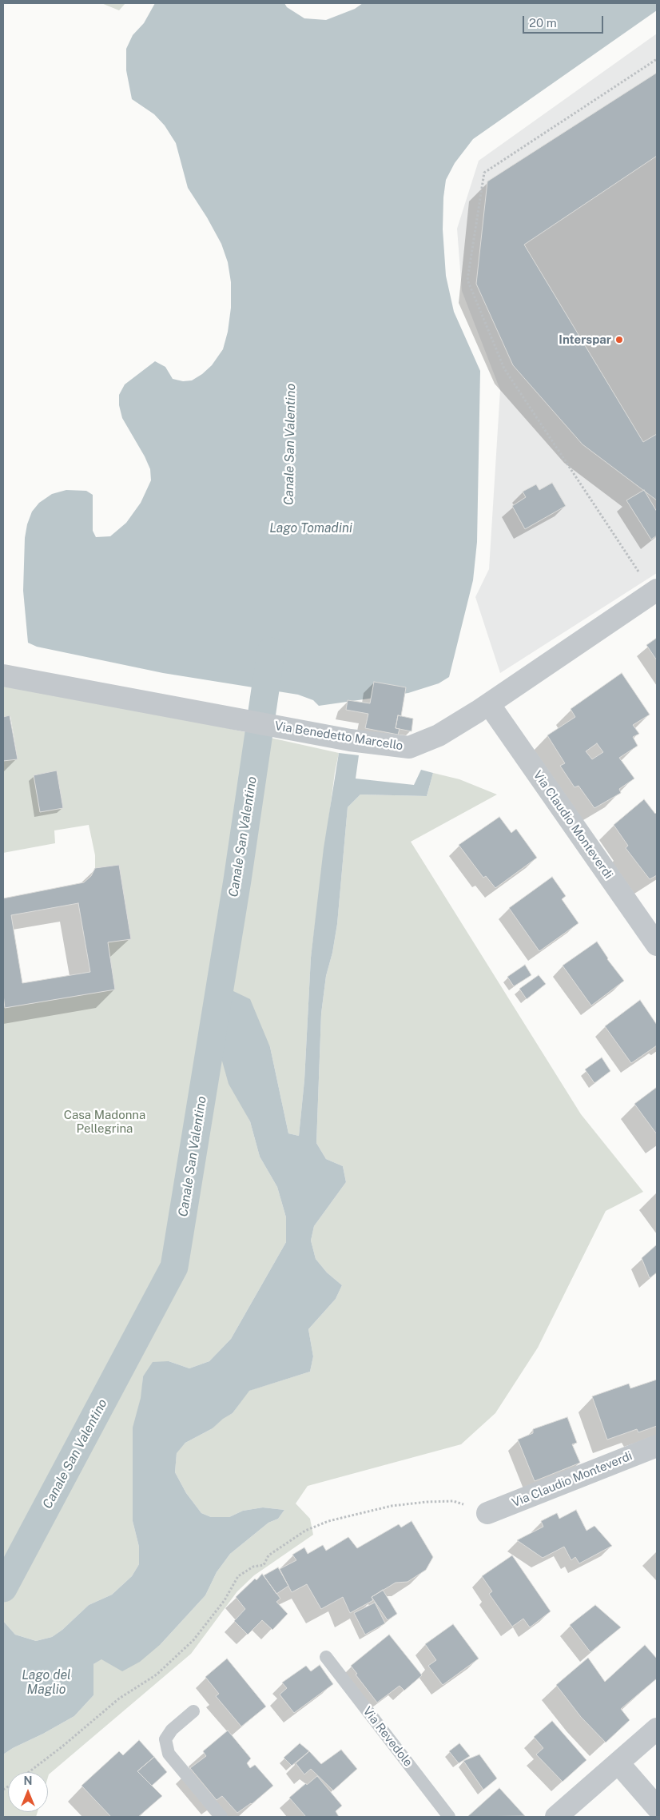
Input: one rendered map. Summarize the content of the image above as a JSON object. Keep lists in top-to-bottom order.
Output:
{
  "streets": {
    "street": ["Via Benedetto Marcello", "Via Claudio Monteverdi"],
    "lane": ["Via Revedole"]
  },
  "crossings": [
    ["Via Benedetto Marcello", "Via Claudio Monteverdi"]
  ],
  "water": ["Canale San Valentino", "Lago Tomadini", "Lago del Maglio"],
  "parks": ["Casa Madonna Pellegrina"],
  "places": ["Interspar"],
  "scale_bar": "20 m",
  "north": "top"
}
